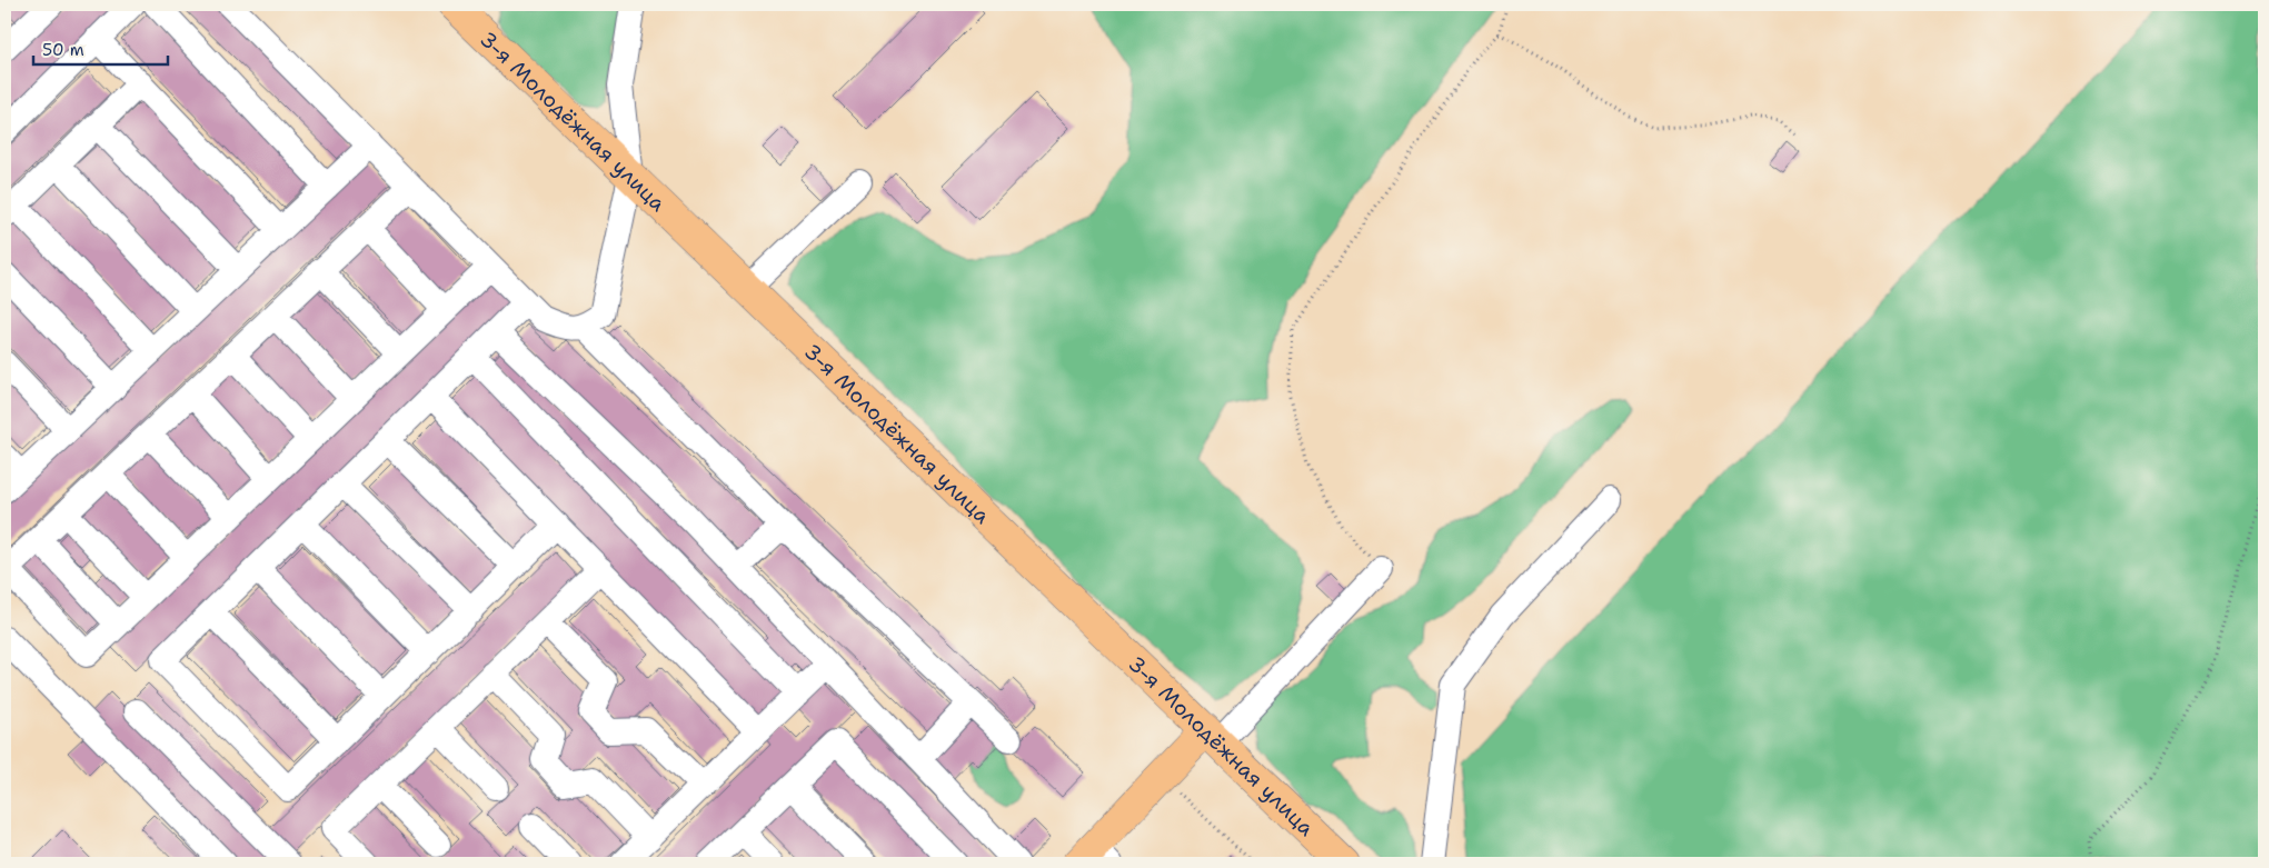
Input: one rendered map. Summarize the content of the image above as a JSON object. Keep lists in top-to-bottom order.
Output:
{
  "streets": {
    "main road": ["3-я Молодёжная улица"]
  },
  "scale_bar": "50 m"
}
